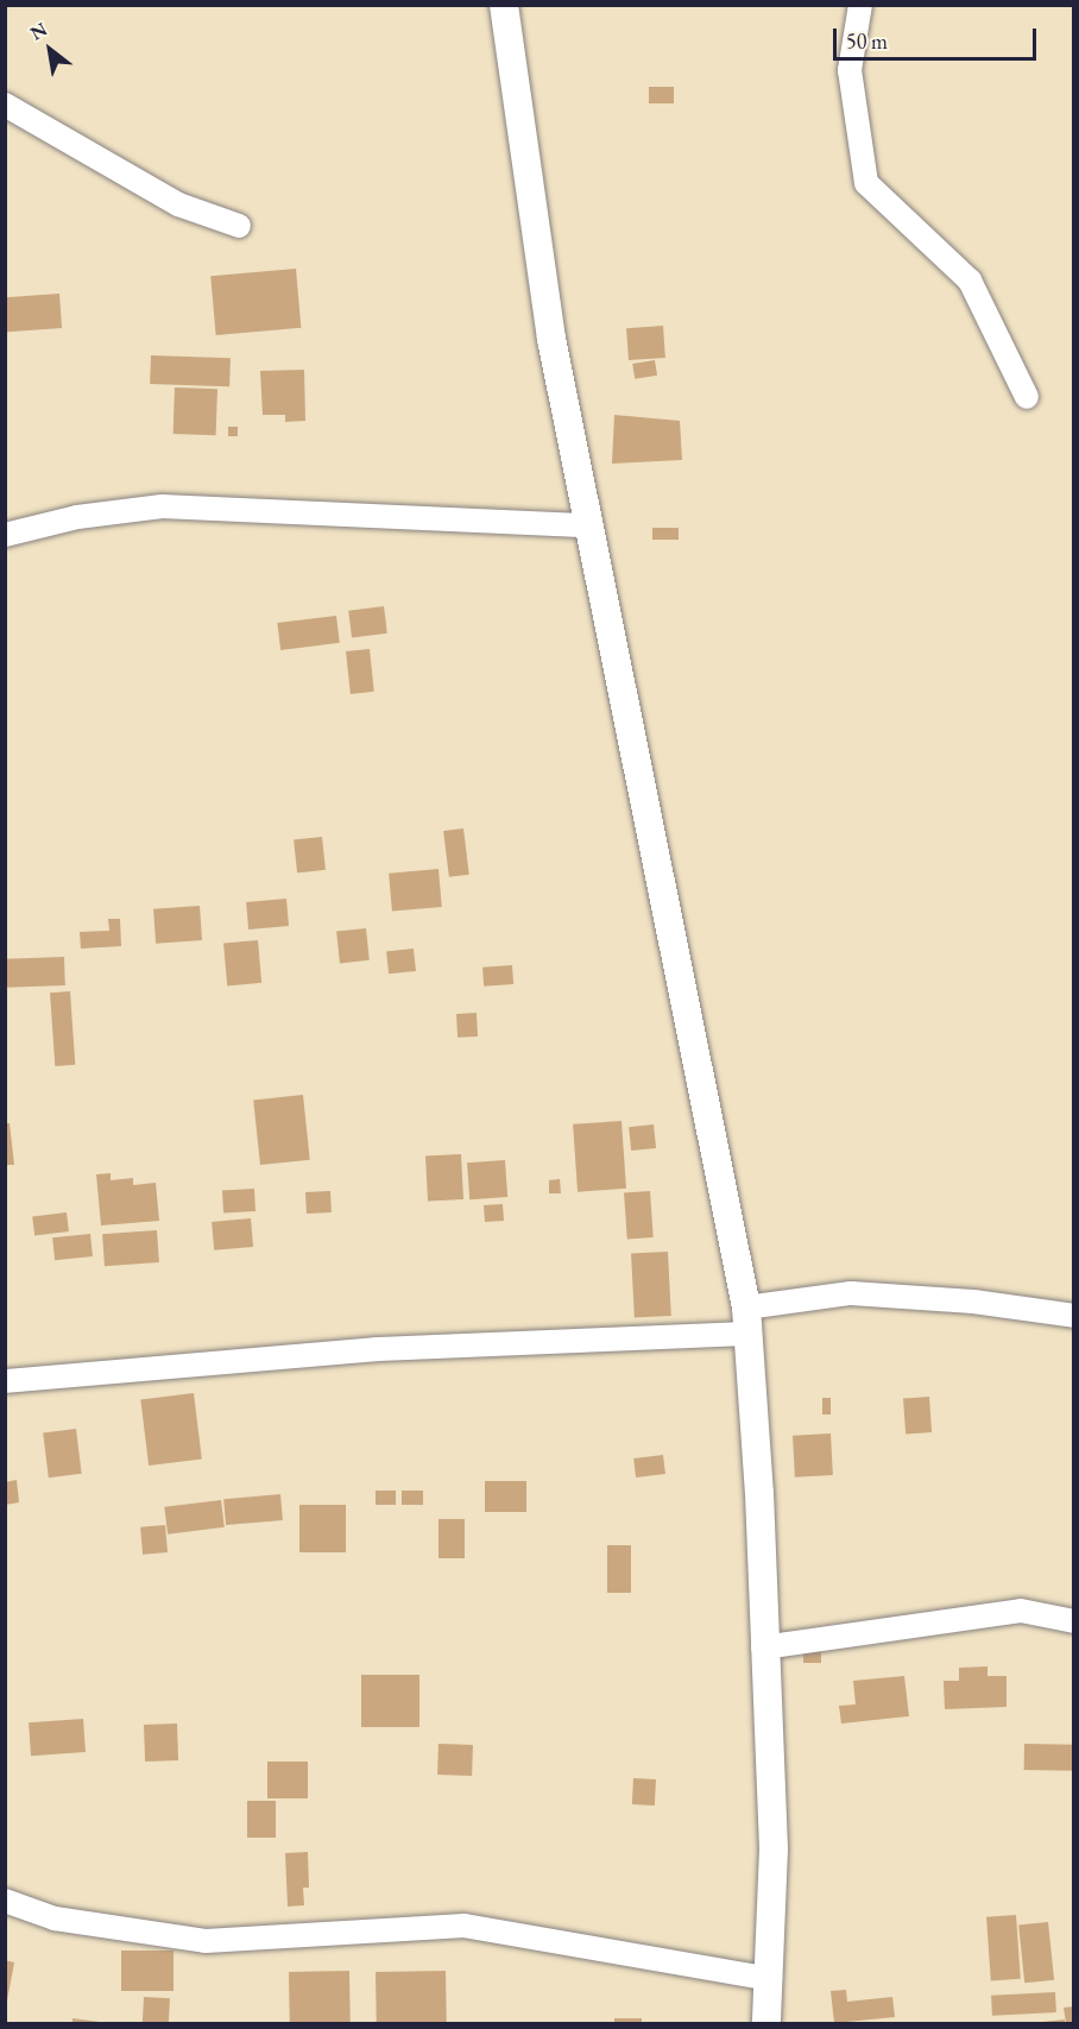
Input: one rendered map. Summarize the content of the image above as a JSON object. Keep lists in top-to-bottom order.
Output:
{
  "scale_bar": "50 m",
  "north": "top left"
}
